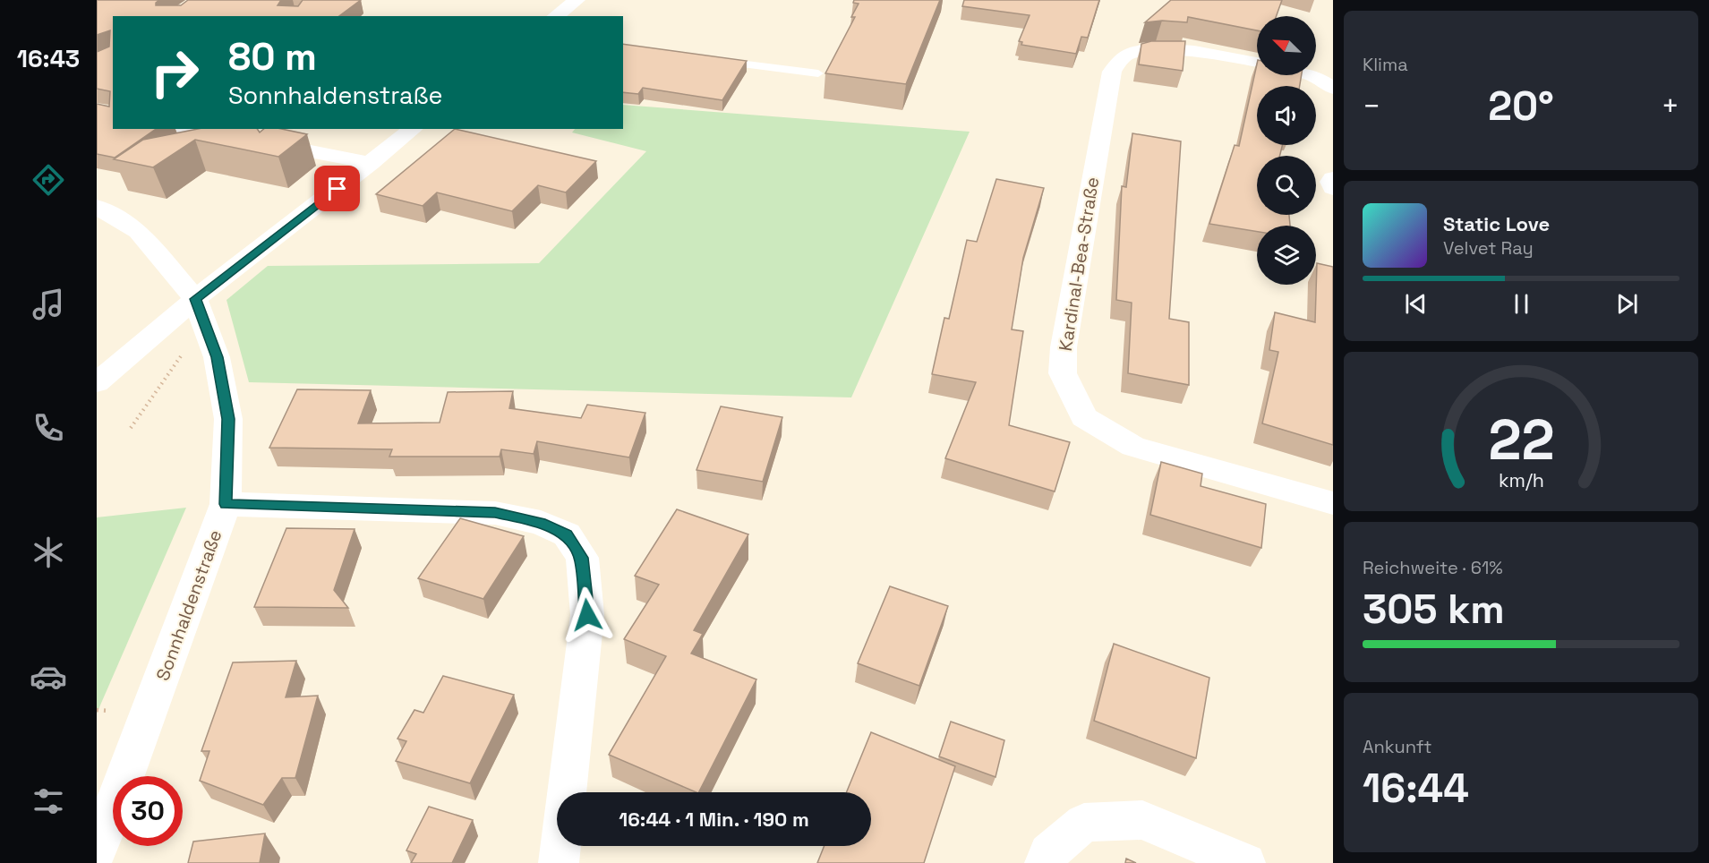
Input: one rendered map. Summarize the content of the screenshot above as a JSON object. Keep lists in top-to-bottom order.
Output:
{
  "streets": {
    "street": ["Kardinal-Bea-Straße", "Sonnhaldenstraße"]
  },
  "north": "top left",
  "page": {
    "tabs": "16:43",
    "tile": [
      "Klima",
      ["Reichweite · 61%", "305 km"],
      ["Ankunft", "16:44"]
    ],
    "turn": ["80 m", "Sonnhaldenstraße"],
    "heat": ["−", "20°", "+"],
    "song": ["Static Love", "Velvet Ray"],
    "limit": "30",
    "trip": "16:44 · 1 Min. · 190 m",
    "gauge": ["22", "km/h"]
  }
}
